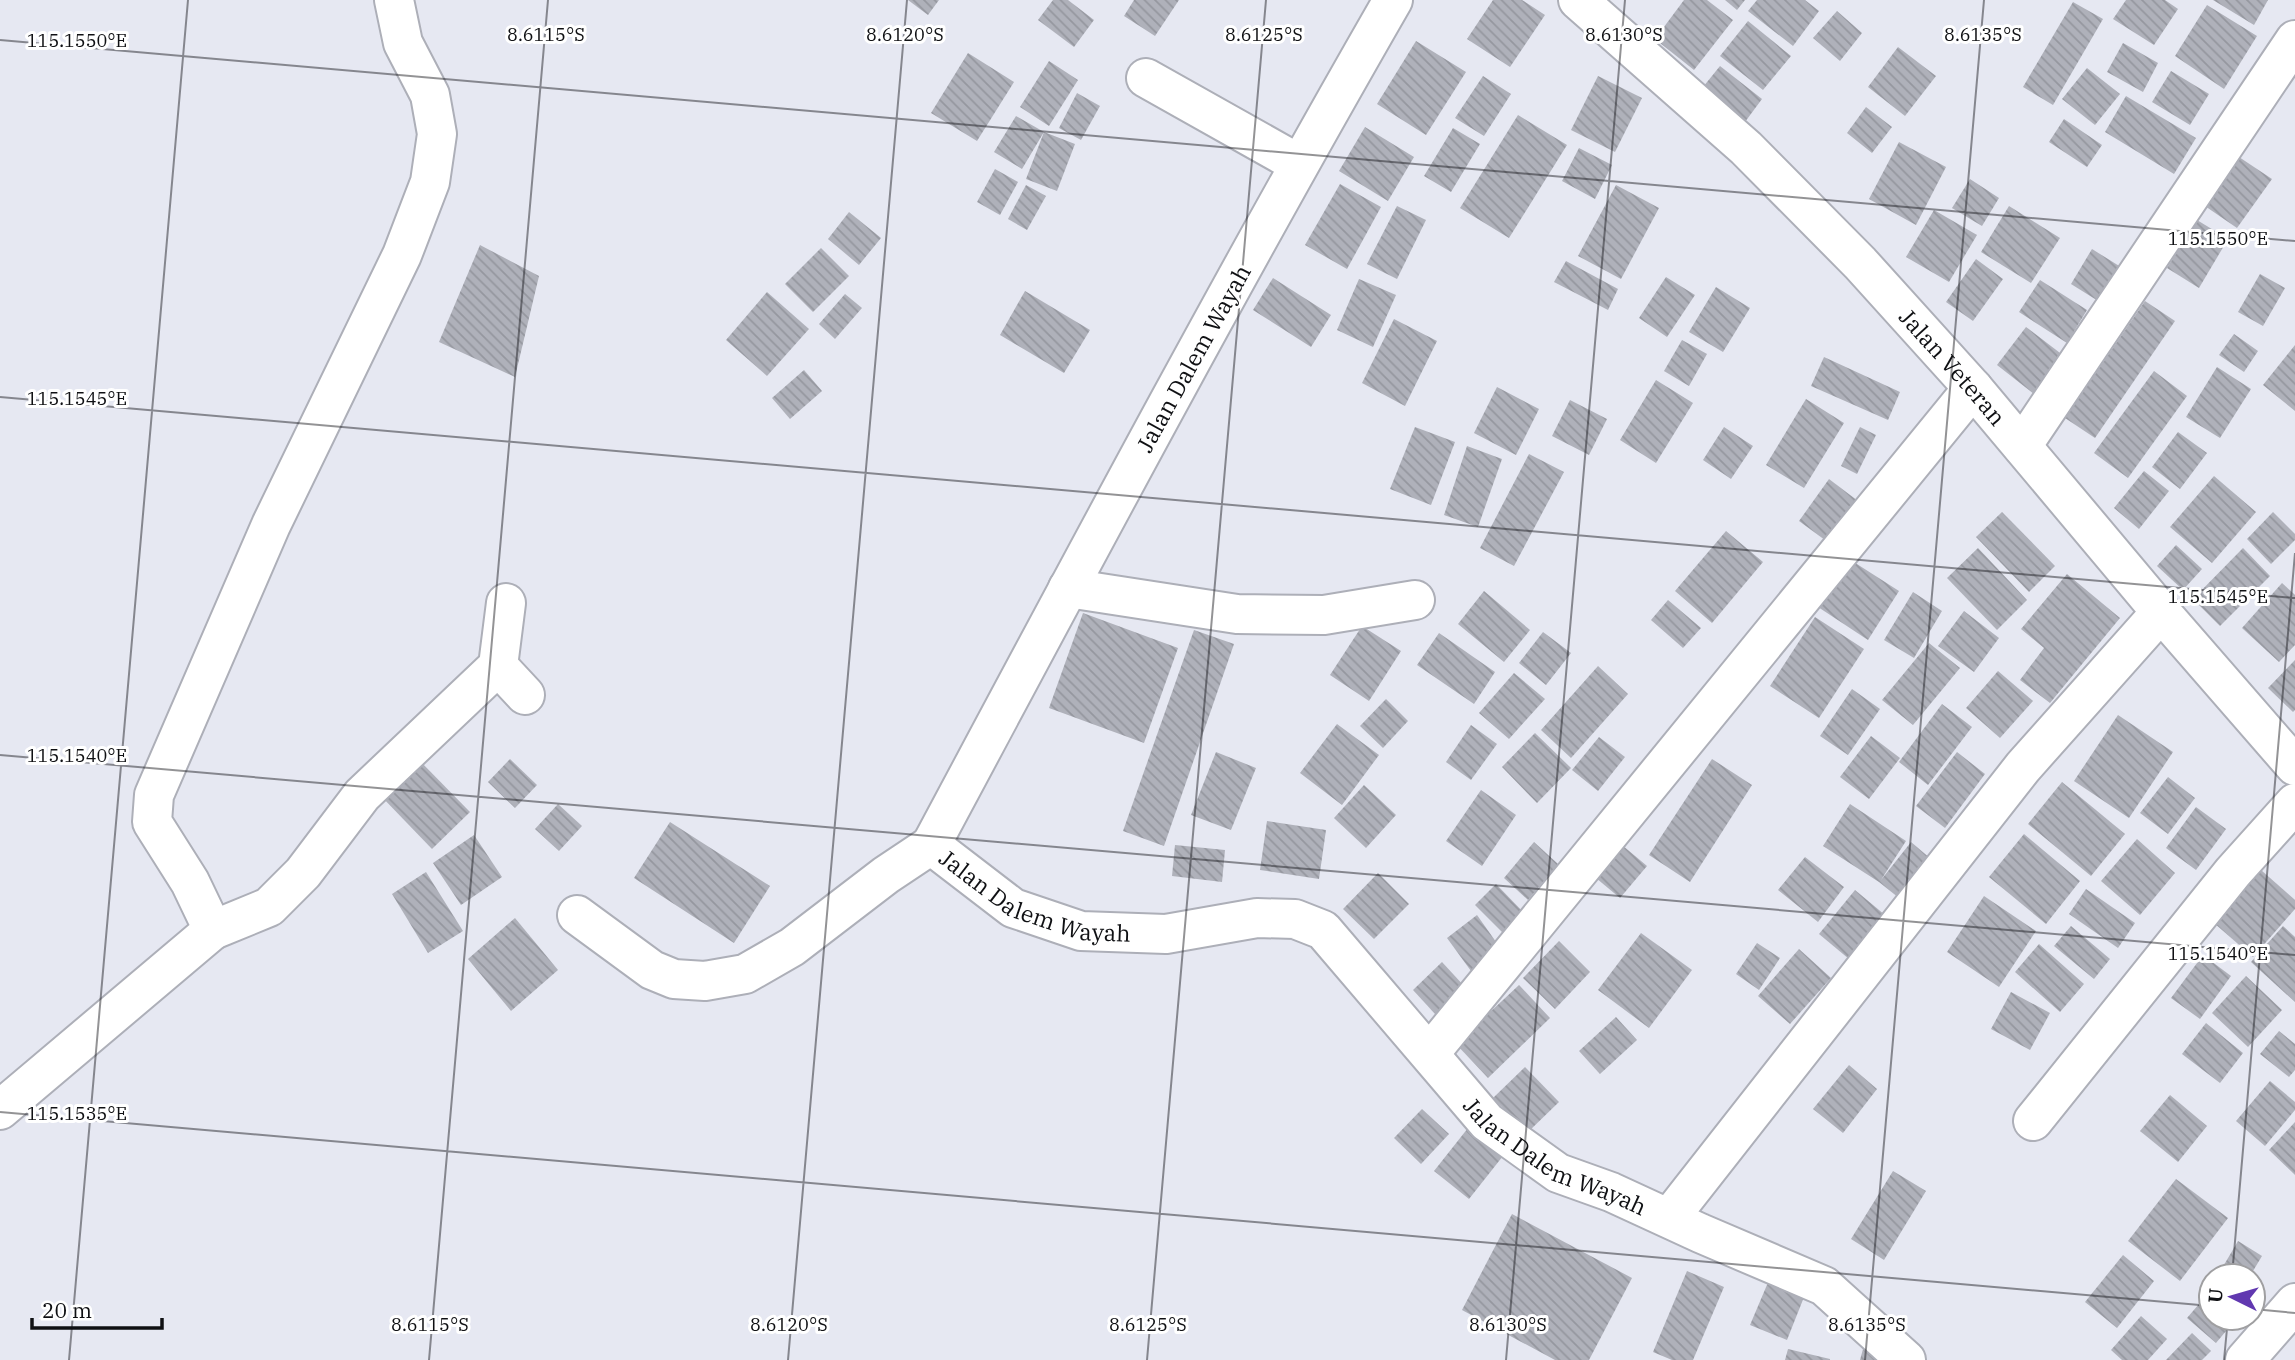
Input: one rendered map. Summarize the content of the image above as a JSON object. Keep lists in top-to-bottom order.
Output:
{
  "streets": {
    "street": ["Jalan Dalem Wayah", "Jalan Veteran"]
  },
  "scale_bar": "20 m",
  "north": "left",
  "coordinates": [
    "8.6115°S",
    "8.6120°S",
    "8.6125°S",
    "8.6130°S",
    "8.6135°S",
    "115.1550°E",
    "115.1545°E",
    "115.1540°E",
    "115.1535°E"
  ]
}
